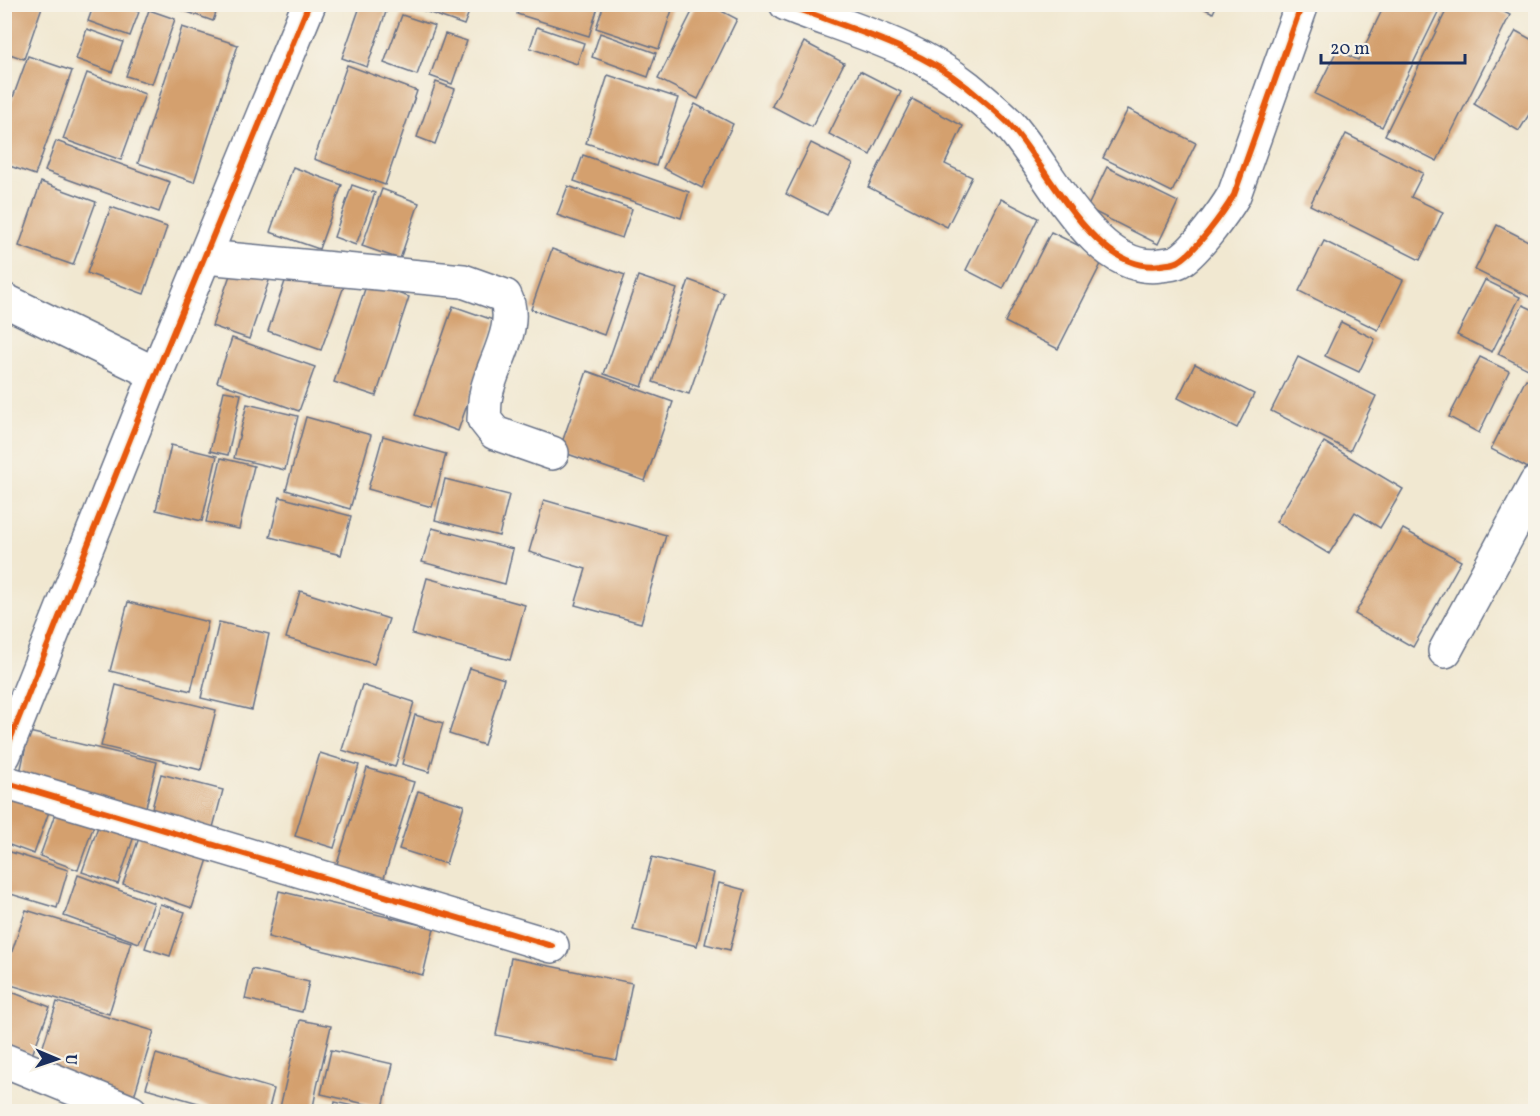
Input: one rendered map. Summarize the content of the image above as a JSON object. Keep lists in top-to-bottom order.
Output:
{
  "scale_bar": "20 m",
  "north": "right"
}
